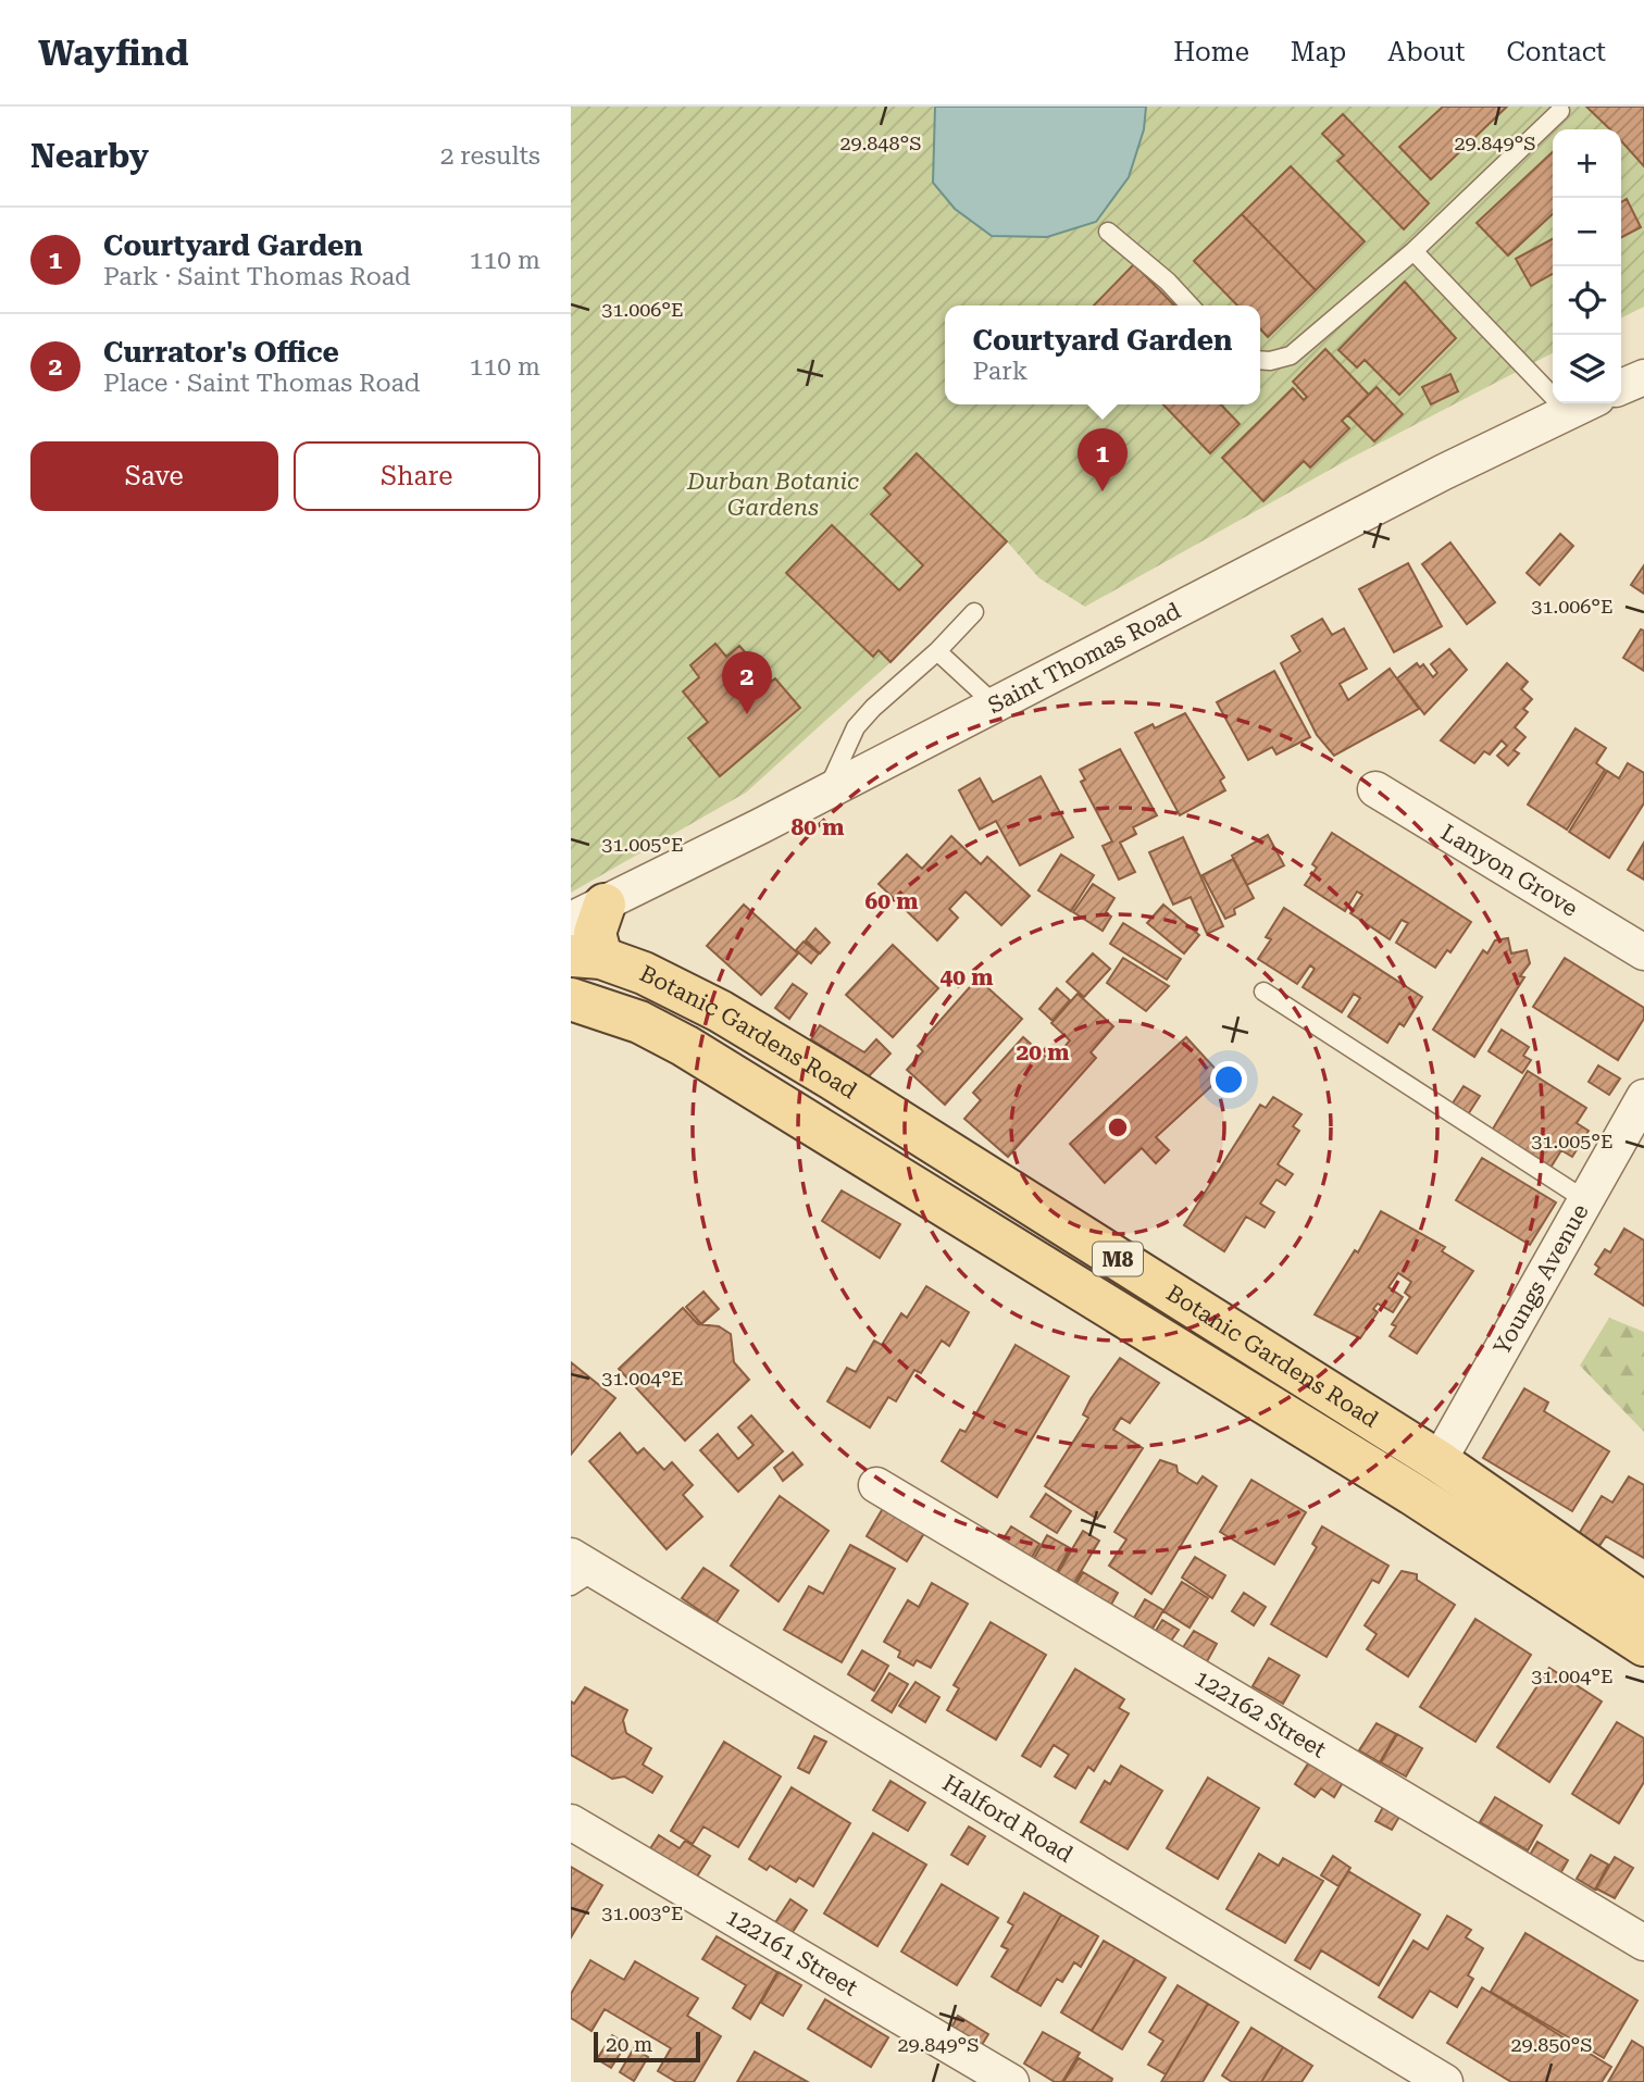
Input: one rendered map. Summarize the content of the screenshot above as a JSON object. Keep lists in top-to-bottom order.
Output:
{
  "streets": {
    "main road": ["Botanic Gardens Road", "M8"],
    "street": [
      "Saint Thomas Road",
      "Lanyon Grove",
      "Youngs Avenue",
      "122162 Street",
      "Halford Road",
      "122161 Street"
    ]
  },
  "crossings": [
    ["Botanic Gardens Road", "Youngs Avenue"]
  ],
  "parks": ["Durban Botanic Gardens"],
  "scale_bar": "20 m",
  "page": {
    "header": "Wayfind",
    "nav": [
      "Home",
      "Map",
      "About",
      "Contact"
    ],
    "heading": ["Nearby", "2 results"],
    "map_buttons": ["+", "−"],
    "list": [
      {
        "mark": "1",
        "name": "Courtyard Garden",
        "note": "Park · Saint Thomas Road",
        "value": "110 m"
      },
      {
        "mark": "2",
        "name": "Currator's Office",
        "note": "Place · Saint Thomas Road",
        "value": "110 m"
      }
    ],
    "popup": ["Courtyard Garden", "Park"],
    "buttons": ["Save", "Share"],
    "pins": ["1", "2"],
    "scale": "20 m"
  },
  "coordinates": [
    "29.848°S",
    "29.849°S",
    "31.006°E",
    "31.005°E",
    "31.004°E",
    "31.003°E",
    "29.850°S"
  ],
  "rings": [
    "80 m",
    "60 m",
    "40 m",
    "20 m"
  ]
}
